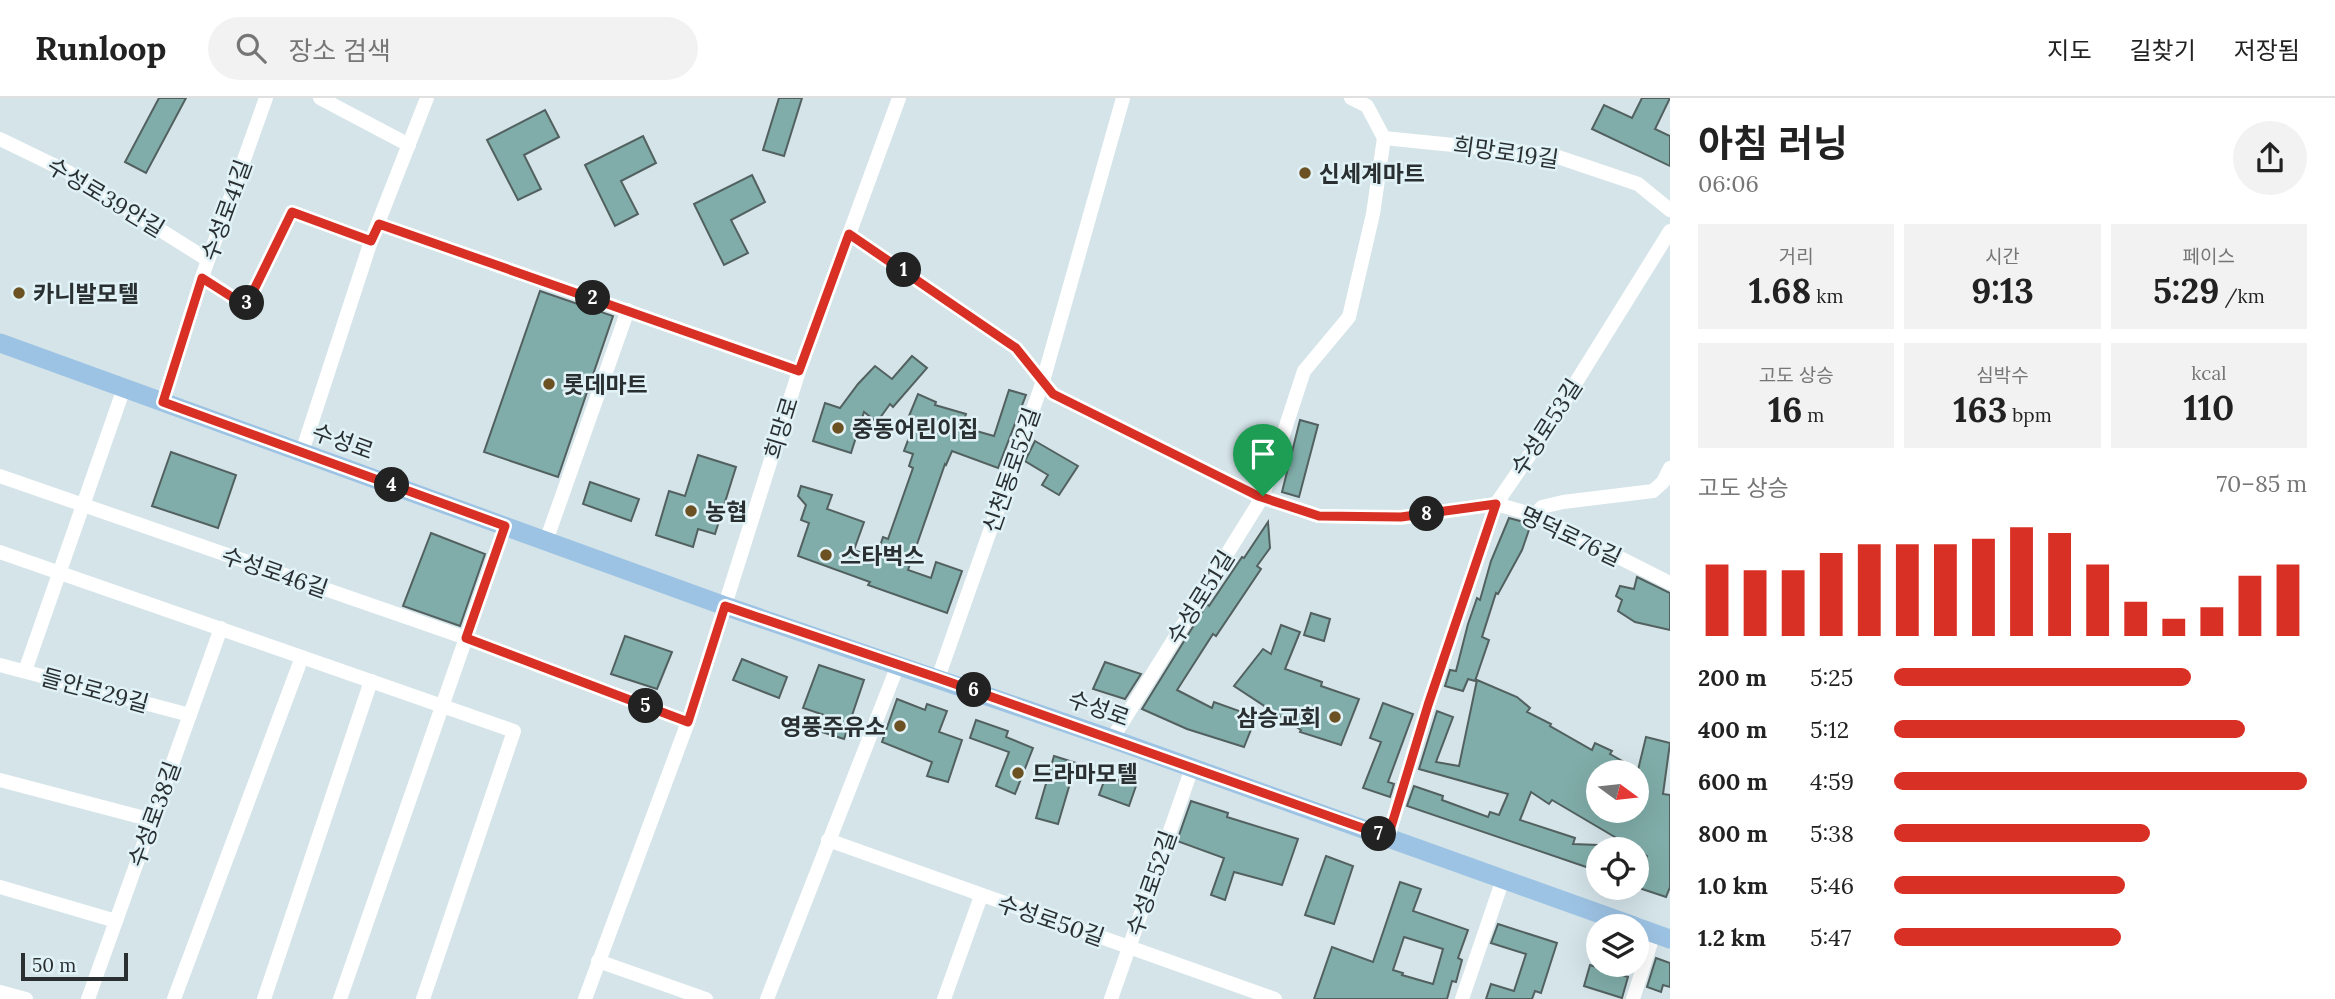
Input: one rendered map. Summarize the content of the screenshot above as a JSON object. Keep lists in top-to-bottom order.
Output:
{
  "streets": {
    "main road": ["수성로"],
    "street": [
      "희망로19길",
      "수성로39안길",
      "수성로41길",
      "수성로53길",
      "희망로",
      "신천동로52길",
      "명덕로76길",
      "수성로46길",
      "수성로51길",
      "들안로29길",
      "수성로38길",
      "수성로52길",
      "수성로50길"
    ]
  },
  "crossings": [
    ["희망로19길", "수성로51길"],
    ["수성로39안길", "수성로41길"],
    ["수성로41길", "수성로"],
    ["수성로53길", "수성로"],
    ["수성로53길", "명덕로76길"],
    ["희망로", "수성로"],
    ["희망로", "명덕로76길"],
    ["수성로", "신천동로52길"],
    ["수성로", "수성로51길"],
    ["수성로", "수성로52길"],
    ["신천동로52길", "명덕로76길"],
    ["명덕로76길", "수성로51길"],
    ["들안로29길", "수성로38길"],
    ["수성로52길", "수성로50길"]
  ],
  "places": [
    "신세계마트",
    "카니발모텔",
    "롯데마트",
    "중동어린이집",
    "농협",
    "스타벅스",
    "삼승교회",
    "영풍주유소",
    "드라마모텔"
  ],
  "scale_bar": "50 m",
  "north": "right",
  "page": {
    "header": "Runloop",
    "search": "장소 검색",
    "nav": ["지도", "길찾기", "저장됨"],
    "heading": ["아침 러닝", "06:06"],
    "stats": [
      ["거리", "1.68 km"],
      ["시간", "9:13"],
      ["페이스", "5:29 /km"],
      ["고도 상승", "16 m"],
      ["심박수", "163 bpm"],
      ["kcal", "110"]
    ],
    "pins": [
      "1",
      "2",
      "3",
      "4",
      "8",
      "6",
      "5",
      "7"
    ],
    "chart": ["고도 상승", "70–85 m"],
    "list": [
      {
        "name": "200 m",
        "note": "5:25"
      },
      {
        "name": "400 m",
        "note": "5:12"
      },
      {
        "name": "600 m",
        "note": "4:59"
      },
      {
        "name": "800 m",
        "note": "5:38"
      },
      {
        "name": "1.0 km",
        "note": "5:46"
      },
      {
        "name": "1.2 km",
        "note": "5:47"
      }
    ],
    "scale": "50 m"
  }
}
